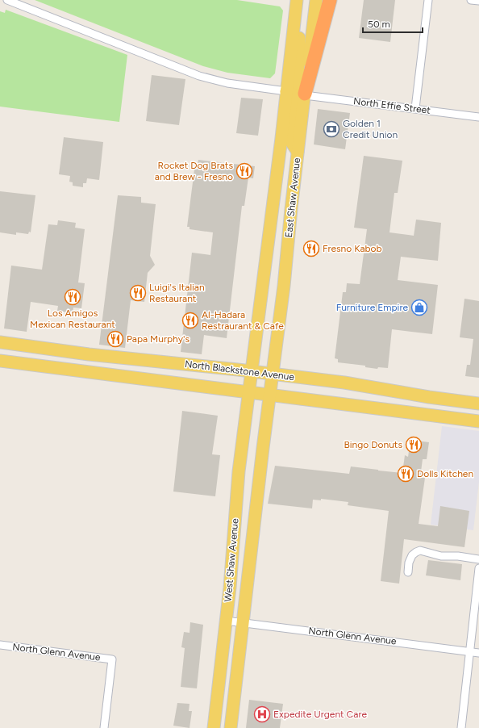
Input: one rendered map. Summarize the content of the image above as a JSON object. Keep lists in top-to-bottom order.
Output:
{
  "streets": {
    "main road": ["East Shaw Avenue", "North Blackstone Avenue", "West Shaw Avenue"],
    "street": ["North Effie Street", "North Glenn Avenue"]
  },
  "crossings": [
    ["North Effie Street", "East Shaw Avenue"],
    ["East Shaw Avenue", "North Blackstone Avenue"],
    ["East Shaw Avenue", "West Shaw Avenue"],
    ["West Shaw Avenue", "North Glenn Avenue"]
  ],
  "places": {
    "bank": ["Golden 1 Credit Union"],
    "restaurant": [
      "Rocket Dog Brats and Brew - Fresno",
      "Fresno Kabob",
      "Luigi's Italian Restaurant",
      "Los Amigos Mexican Restaurant",
      "Al-Hadara Restraurant & Cafe",
      "Papa Murphy's",
      "Bingo Donuts",
      "Dolls Kitchen"
    ],
    "shop": ["Furniture Empire"],
    "hospital": ["Expedite Urgent Care"]
  },
  "scale_bar": "50 m"
}
